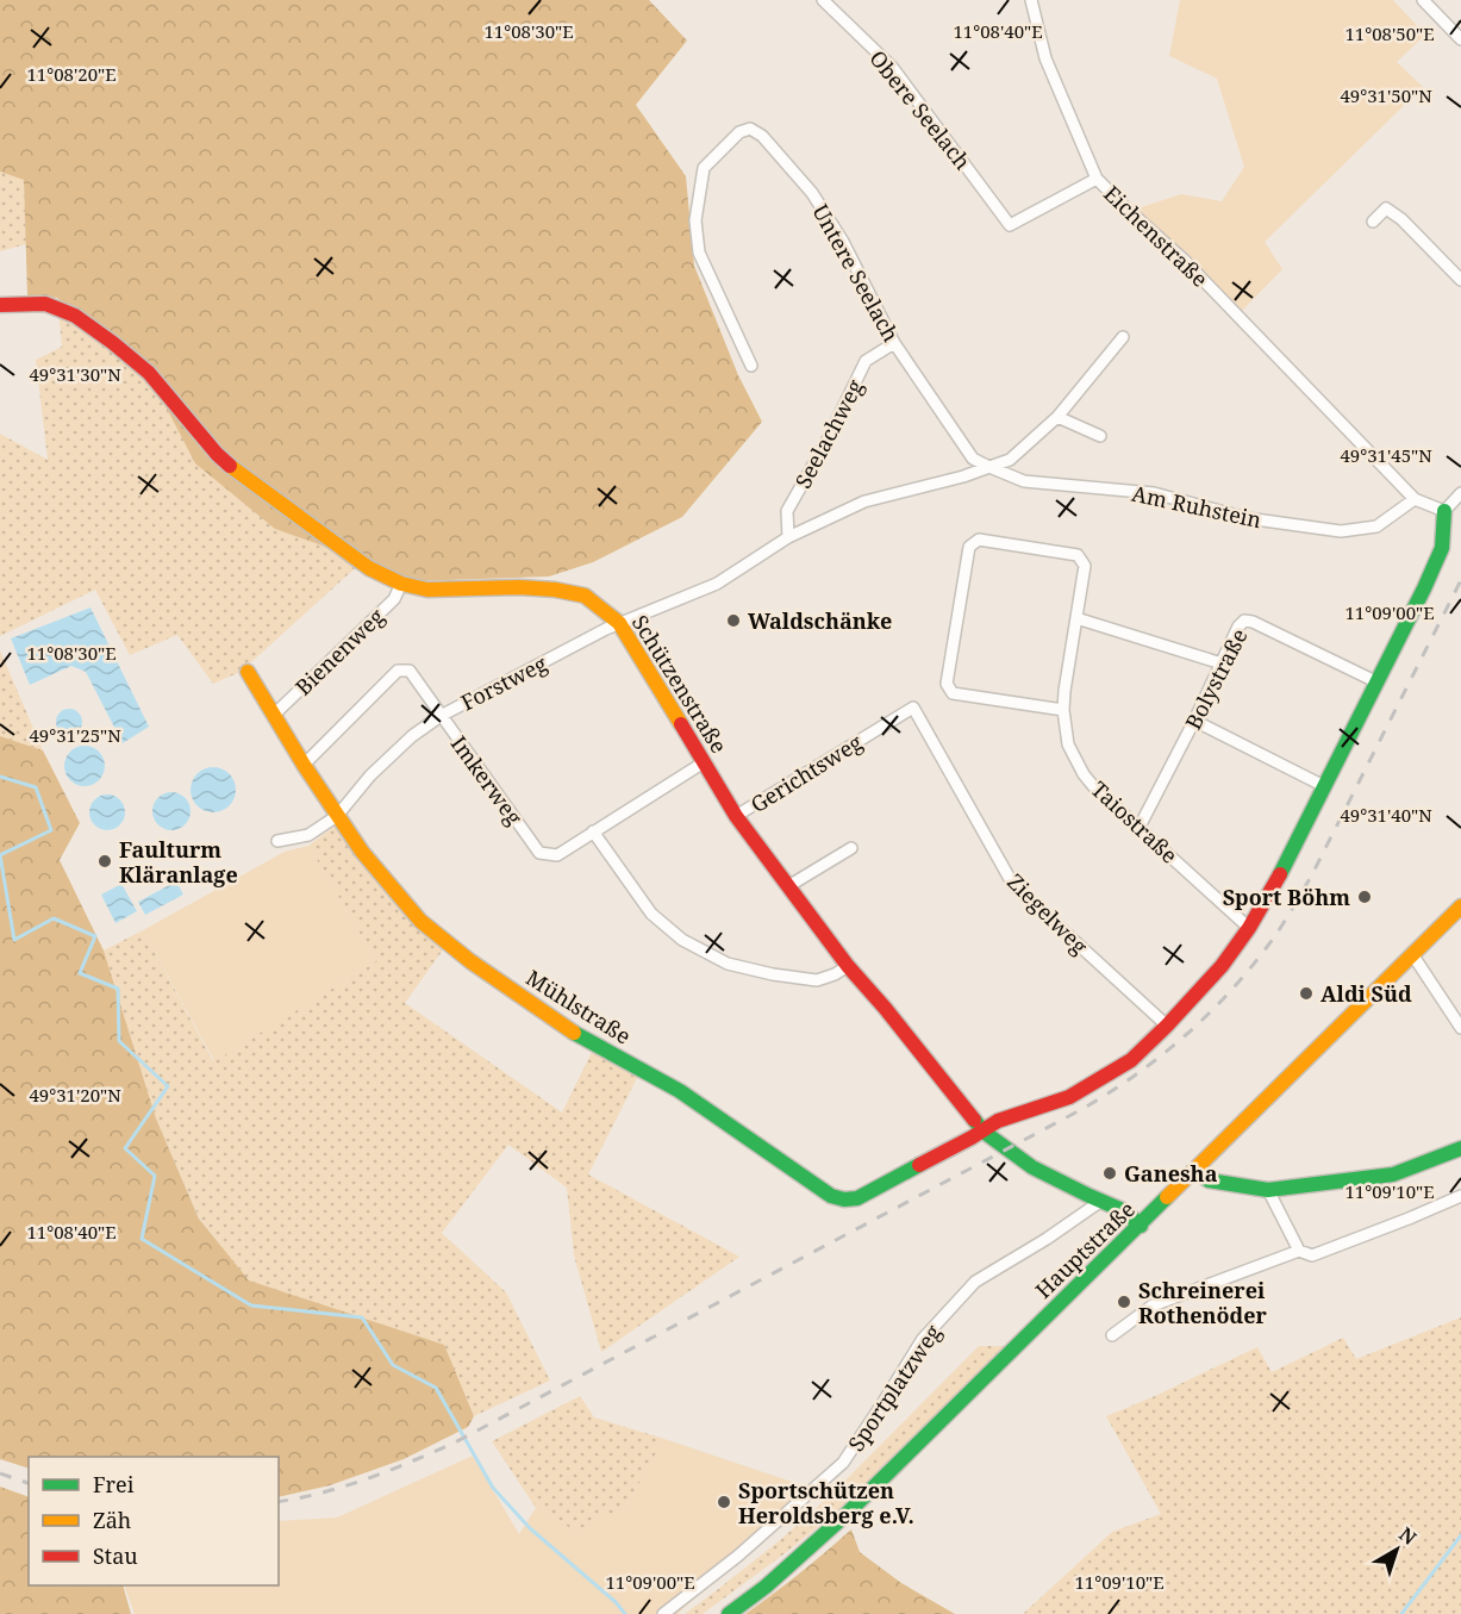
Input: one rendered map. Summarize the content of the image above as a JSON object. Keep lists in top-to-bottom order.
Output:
{
  "streets": {
    "street": [
      "Obere Seelach",
      "Eichenstraße",
      "Untere Seelach",
      "Seelachweg",
      "Am Ruhstein",
      "Bienenweg",
      "Bolystraße",
      "Forstweg",
      "Schützenstraße",
      "Gerichtsweg",
      "Imkerweg",
      "Taiostraße",
      "Ziegelweg",
      "Mühlstraße",
      "Hauptstraße",
      "Sportplatzweg"
    ]
  },
  "crossings": [
    ["Obere Seelach", "Eichenstraße"],
    ["Eichenstraße", "Am Ruhstein"],
    ["Eichenstraße", "Mühlstraße"],
    ["Untere Seelach", "Seelachweg"],
    ["Untere Seelach", "Am Ruhstein"],
    ["Bienenweg", "Schützenstraße"],
    ["Bienenweg", "Mühlstraße"],
    ["Bolystraße", "Taiostraße"],
    ["Bolystraße", "Mühlstraße"],
    ["Forstweg", "Schützenstraße"],
    ["Forstweg", "Imkerweg"],
    ["Forstweg", "Mühlstraße"],
    ["Schützenstraße", "Gerichtsweg"],
    ["Schützenstraße", "Imkerweg"],
    ["Schützenstraße", "Mühlstraße"],
    ["Schützenstraße", "Hauptstraße"],
    ["Schützenstraße", "Sportplatzweg"],
    ["Gerichtsweg", "Ziegelweg"],
    ["Imkerweg", "Mühlstraße"],
    ["Taiostraße", "Mühlstraße"],
    ["Ziegelweg", "Mühlstraße"]
  ],
  "places": [
    "Waldschänke",
    "Faulturm Kläranlage",
    "Sport Böhm",
    "Aldi Süd",
    "Ganesha",
    "Schreinerei Rothenöder",
    "Sportschützen Heroldsberg e.V."
  ],
  "legend": ["Frei", "Zäh", "Stau"],
  "north": "top right",
  "coordinates": [
    "11°08'40\"E",
    "11°08'30\"E",
    "11°08'50\"E",
    "11°08'20\"E",
    "49°31'50\"N",
    "49°31'30\"N",
    "49°31'45\"N",
    "11°09'00\"E",
    "49°31'25\"N",
    "49°31'40\"N",
    "49°31'20\"N",
    "11°09'10\"E"
  ]
}
